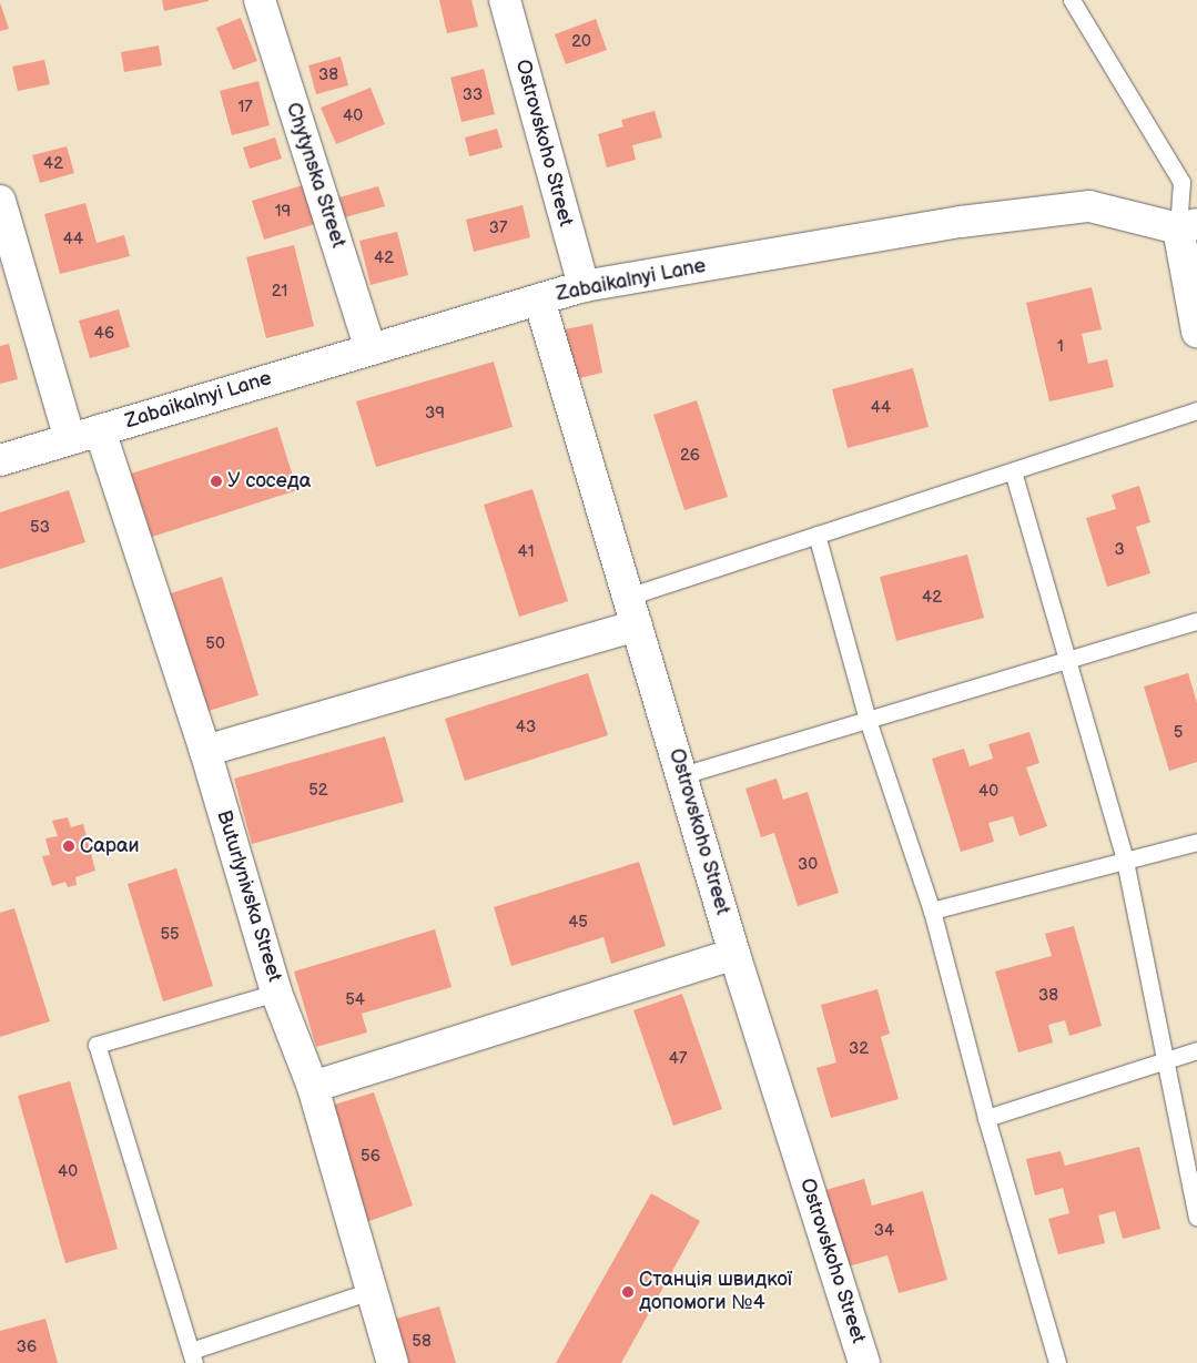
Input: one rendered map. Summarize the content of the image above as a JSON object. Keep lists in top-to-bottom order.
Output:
{
  "streets": {
    "street": [
      "Ostrovskoho Street",
      "Chytynska Street",
      "Zabaikalnyi Lane",
      "Buturlynivska Street"
    ]
  },
  "crossings": [
    ["Ostrovskoho Street", "Zabaikalnyi Lane"],
    ["Chytynska Street", "Zabaikalnyi Lane"],
    ["Zabaikalnyi Lane", "Buturlynivska Street"]
  ],
  "places": ["У соседа", "Сараи", "Станція швидкої допомоги №4"],
  "house_numbers": [
    "20",
    "38",
    "33",
    "17",
    "40",
    "42",
    "19",
    "37",
    "44",
    "42",
    "21",
    "46",
    "1",
    "44",
    "39",
    "26",
    "53",
    "3",
    "41",
    "42",
    "50",
    "43",
    "5",
    "52",
    "40",
    "30",
    "45",
    "55",
    "38",
    "54",
    "32",
    "47",
    "56",
    "40",
    "34",
    "58",
    "36"
  ]
}
